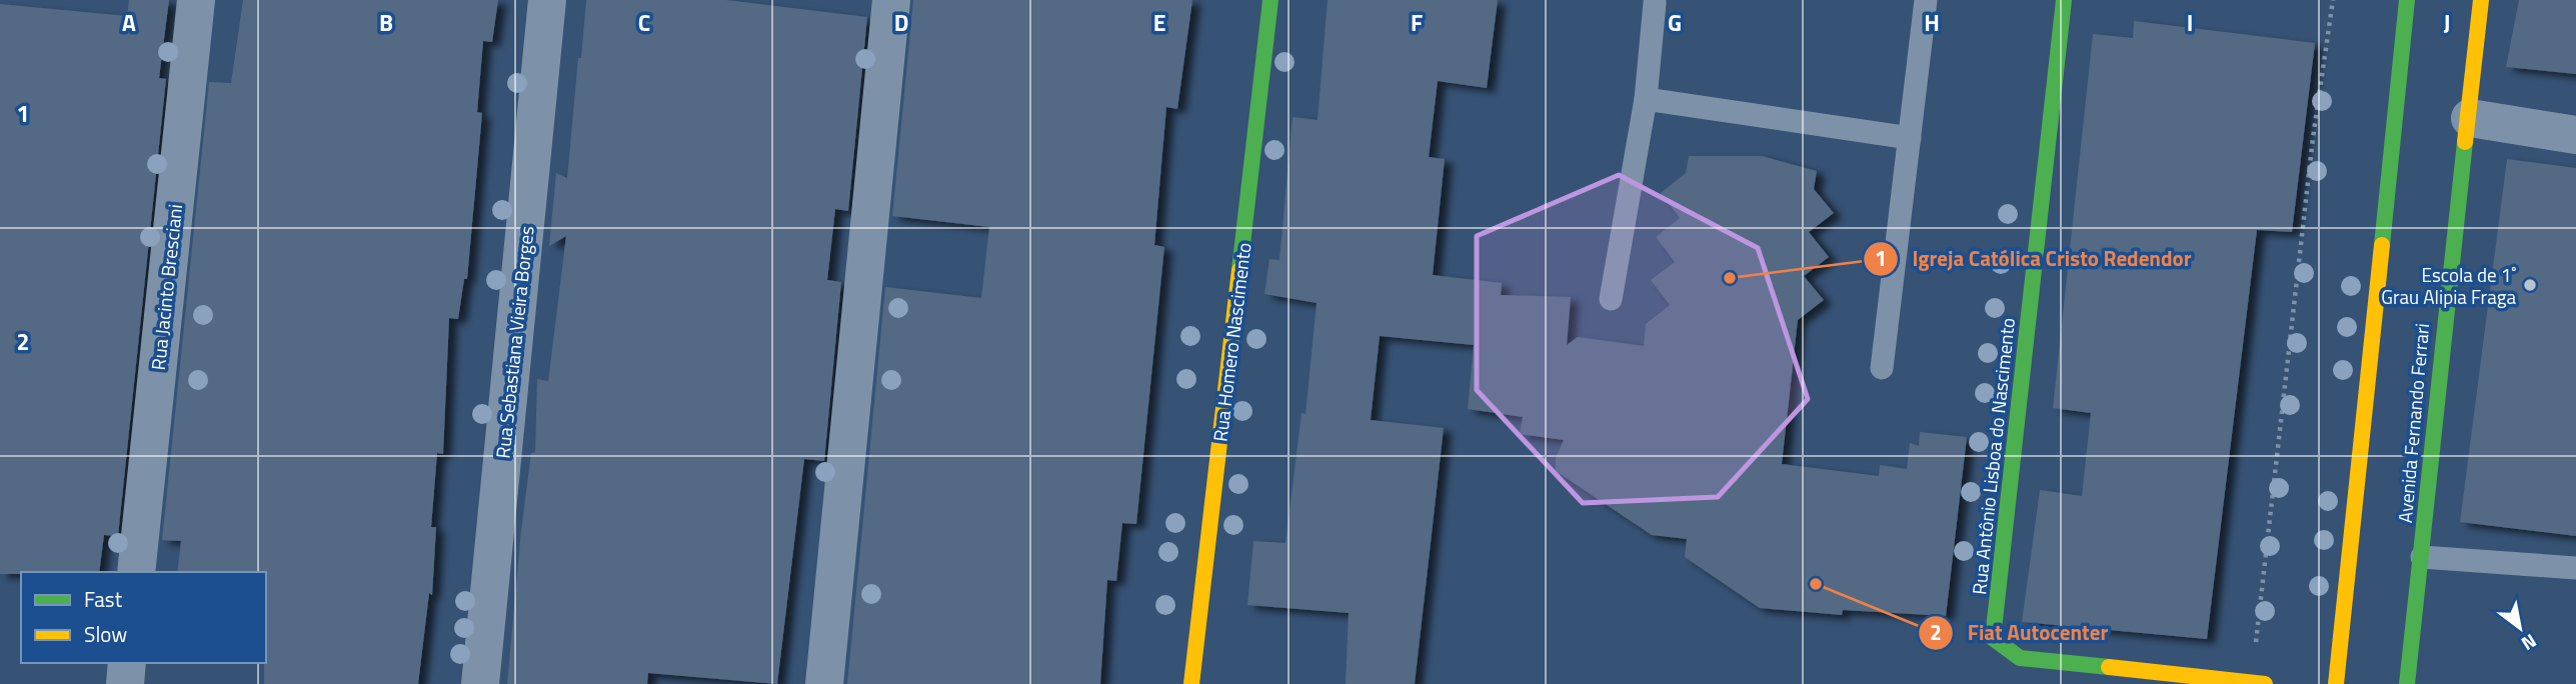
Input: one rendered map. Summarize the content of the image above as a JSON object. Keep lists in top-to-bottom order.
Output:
{
  "streets": {
    "street": [
      "Rua Jacinto Bresciani",
      "Rua Sebastiana Vieira Borges",
      "Rua Homero Nascimento",
      "Avenida Fernando Ferrari",
      "Rua Antônio Lisboa do Nascimento"
    ]
  },
  "places": ["Igreja Católica Cristo Redendor", "Escola de 1˚ Grau Alipia Fraga", "Fiat Autocenter"],
  "legend": ["Fast", "Slow"],
  "north": "bottom right",
  "grid": {
    "columns": [
      "A",
      "B",
      "C",
      "D",
      "E",
      "F",
      "G",
      "H",
      "I",
      "J"
    ],
    "rows": ["1", "2"]
  }
}
